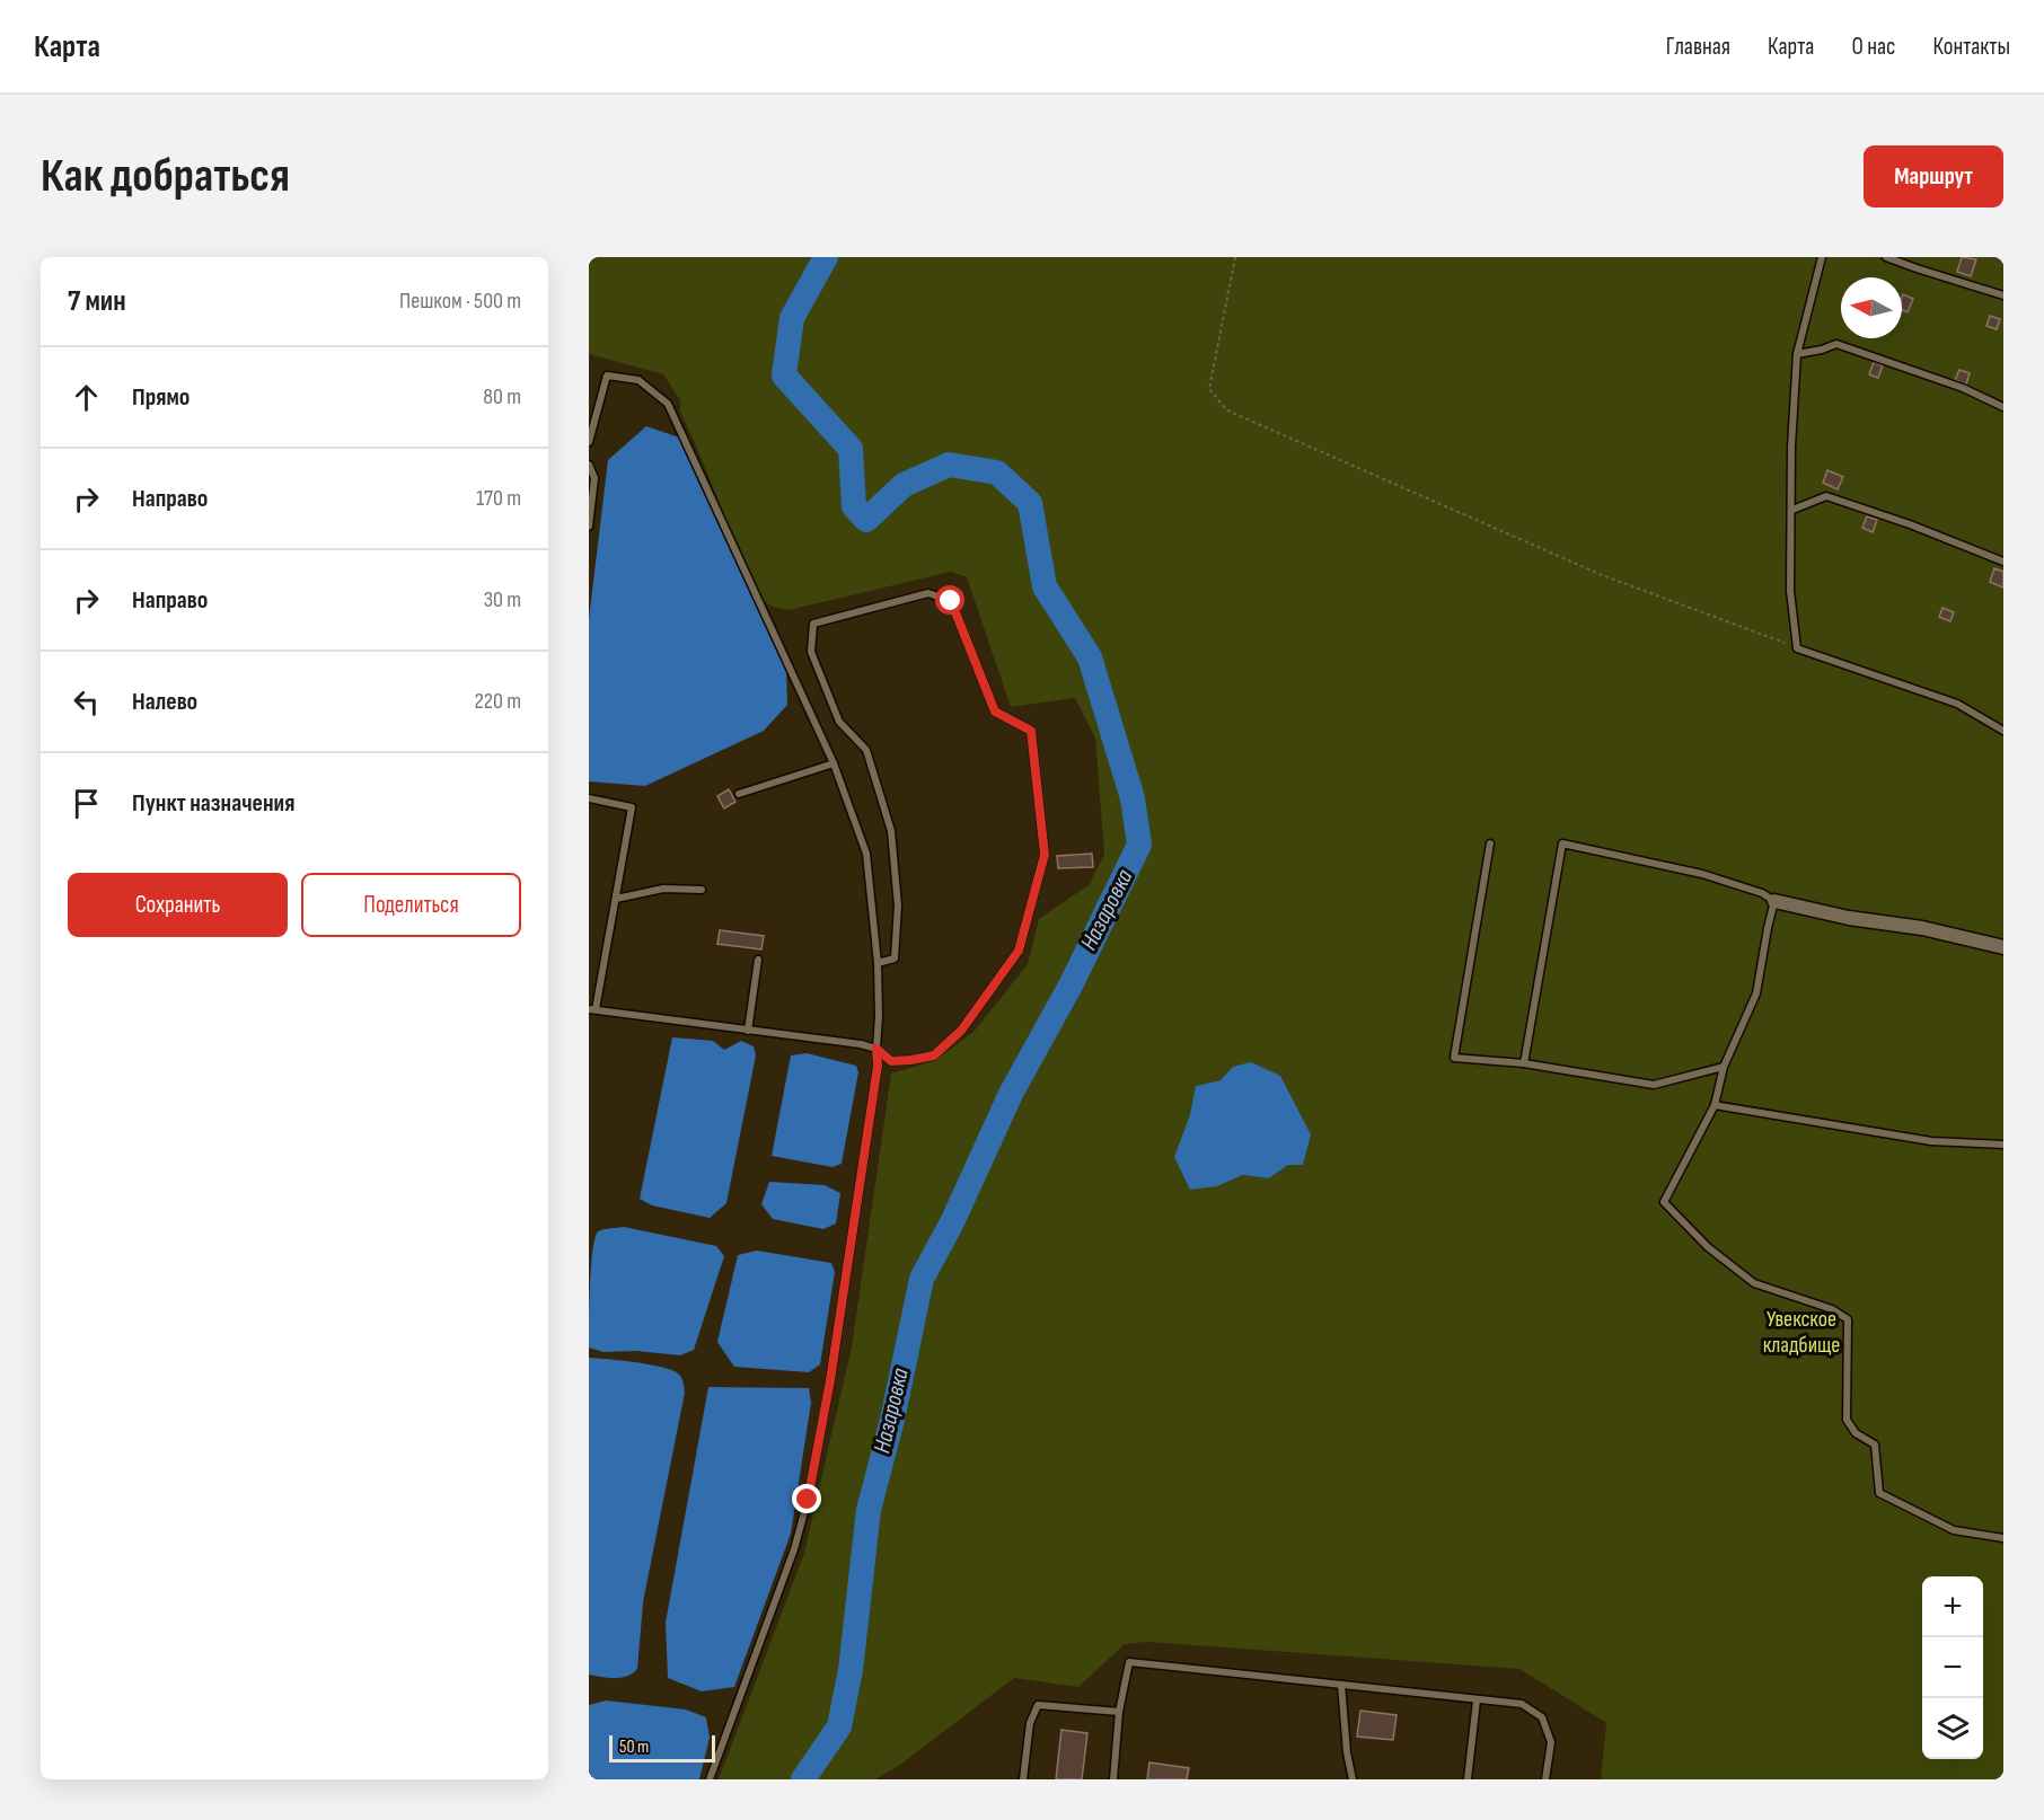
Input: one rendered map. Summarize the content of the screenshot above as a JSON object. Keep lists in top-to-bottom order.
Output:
{
  "water": ["Назаровка"],
  "parks": ["Увекское кладбище"],
  "scale_bar": "50 m",
  "north": "left",
  "page": {
    "header": "Карта",
    "nav": [
      "Главная",
      "Карта",
      "О нас",
      "Контакты"
    ],
    "buttons": [
      "Маршрут",
      ["Сохранить", "Поделиться"]
    ],
    "title": "Как добраться",
    "heading": ["7 мин", "Пешком · 500 m"],
    "list": [
      ["Прямо", "80 m"],
      ["Направо", "170 m"],
      ["Направо", "30 m"],
      ["Налево", "220 m"],
      "Пункт назначения"
    ],
    "map_buttons": ["+", "−"],
    "scale": "50 m"
  }
}
